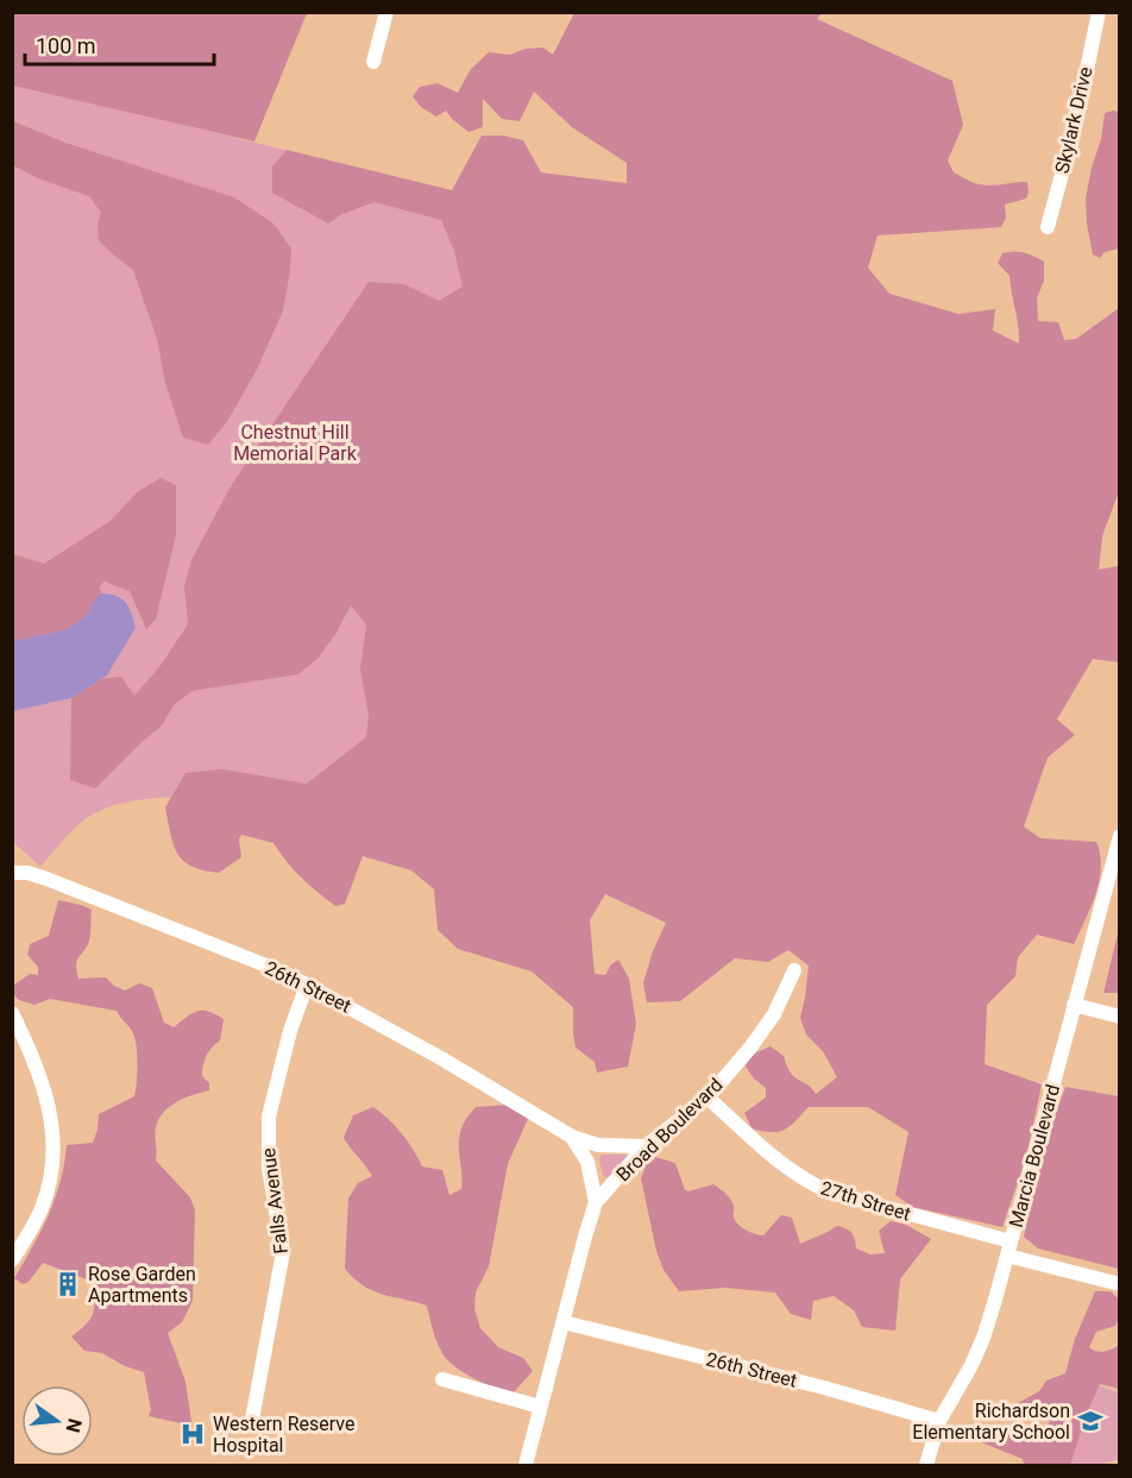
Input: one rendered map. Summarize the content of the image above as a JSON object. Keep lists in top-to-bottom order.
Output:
{
  "streets": {
    "street": [
      "Skylark Drive",
      "26th Street",
      "Broad Boulevard",
      "Marcia Boulevard",
      "Falls Avenue",
      "27th Street"
    ]
  },
  "crossings": [
    ["26th Street", "Broad Boulevard"],
    ["26th Street", "Marcia Boulevard"],
    ["26th Street", "Falls Avenue"],
    ["Broad Boulevard", "27th Street"],
    ["Marcia Boulevard", "27th Street"]
  ],
  "parks": ["Chestnut Hill Memorial Park"],
  "places": {
    "building": ["Rose Garden Apartments"],
    "school or university": ["Richardson Elementary School"],
    "hospital": ["Western Reserve Hospital"]
  },
  "scale_bar": "100 m",
  "north": "right"
}
